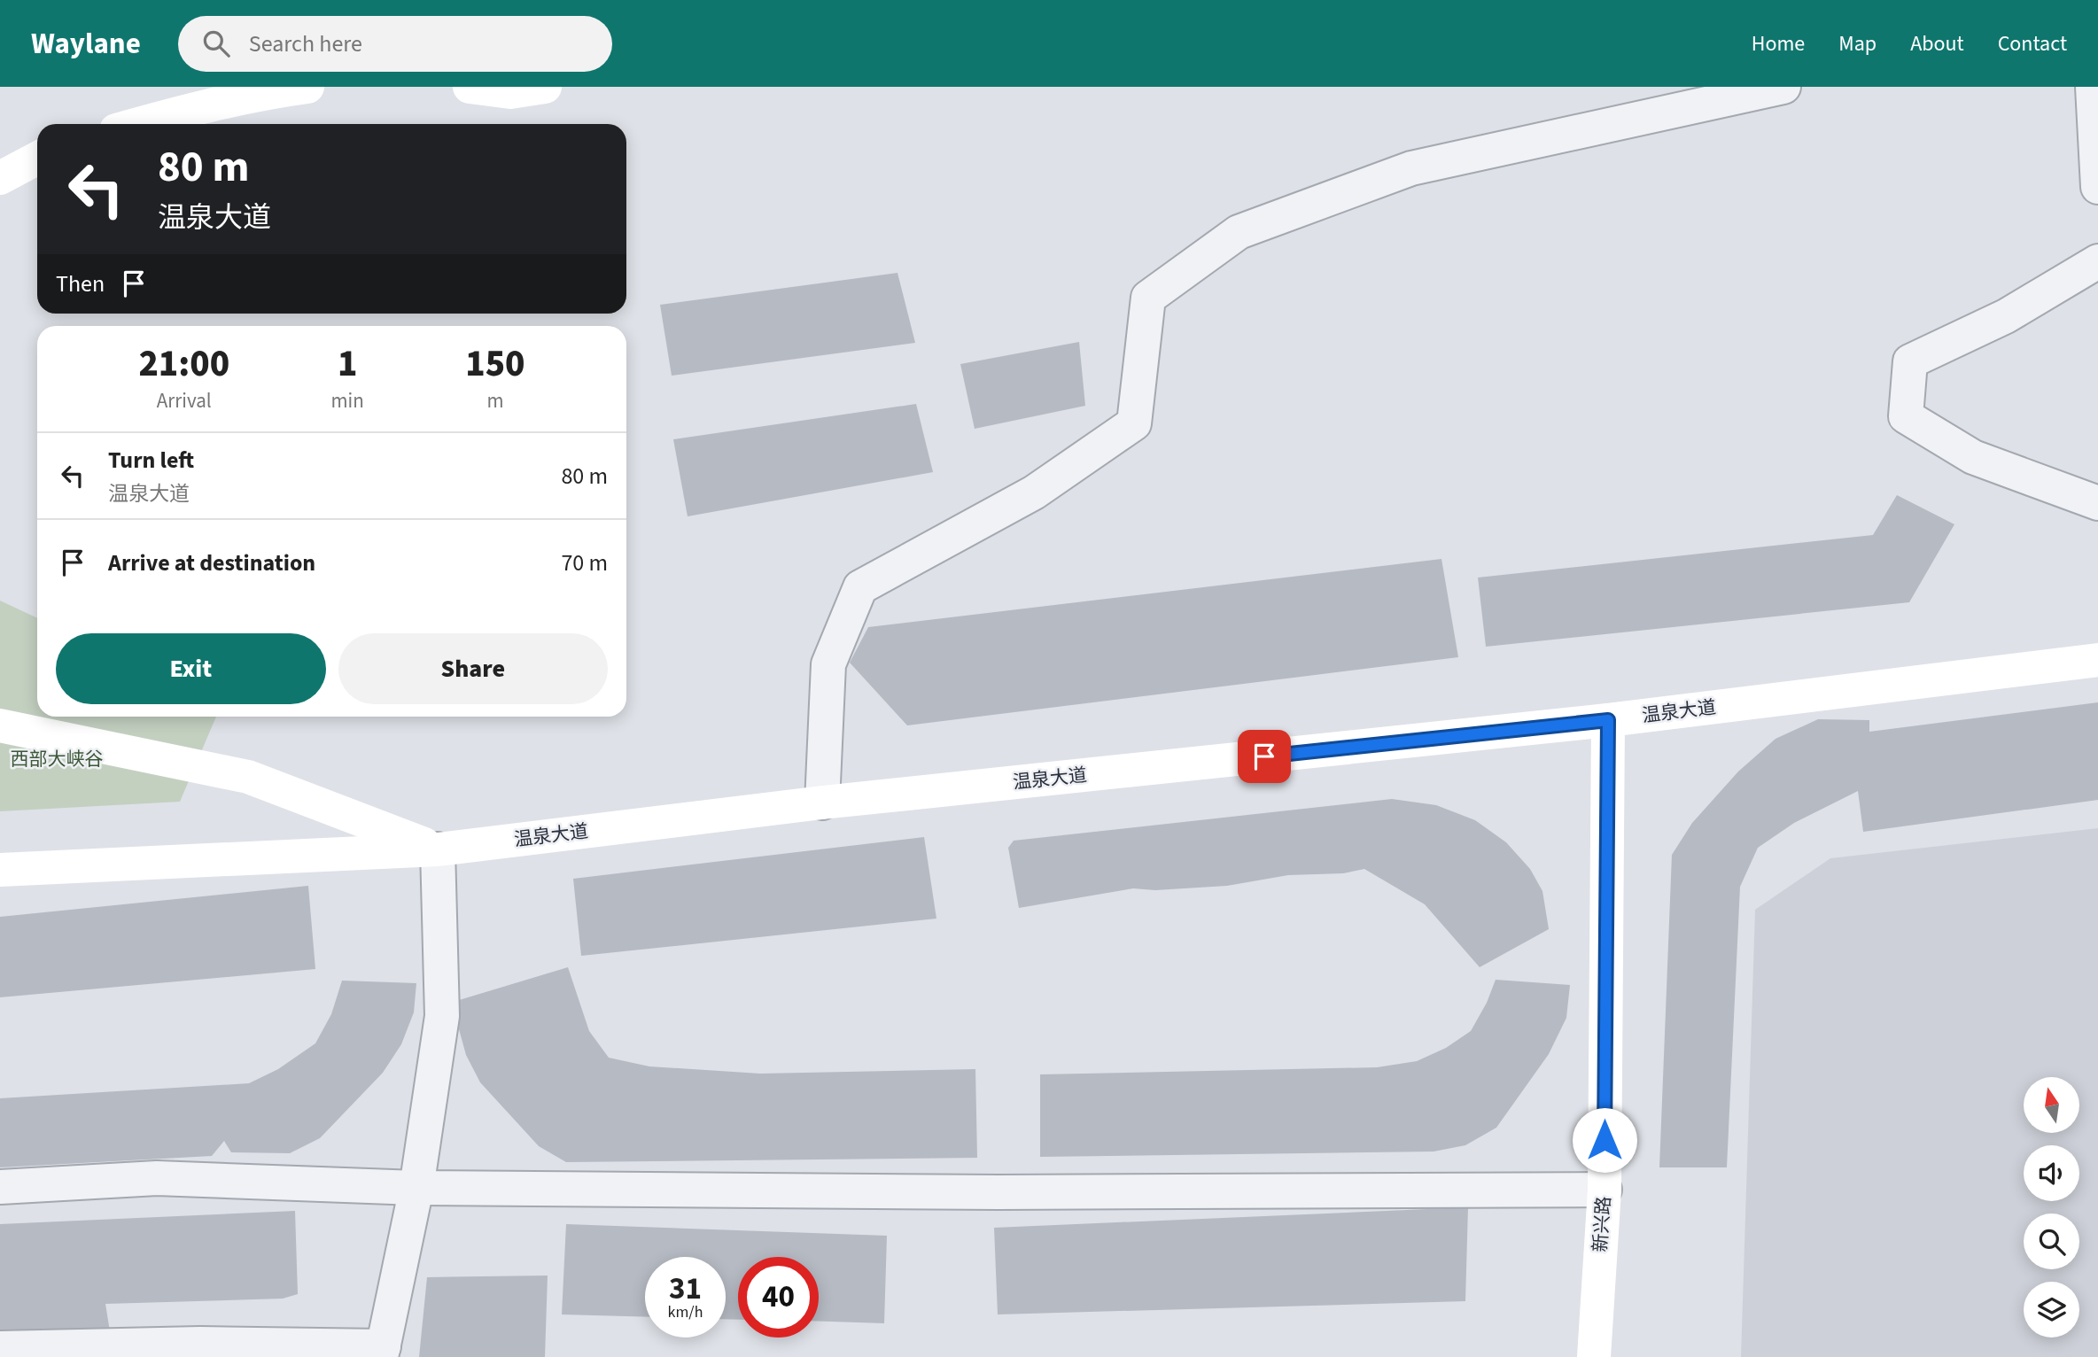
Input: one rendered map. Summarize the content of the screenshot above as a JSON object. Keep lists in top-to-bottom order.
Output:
{
  "streets": {
    "main road": ["温泉大道", "新兴路"]
  },
  "crossings": [
    ["温泉大道", "新兴路"]
  ],
  "parks": ["西部大峡谷"],
  "north": "top",
  "page": {
    "header": "Waylane",
    "search": "Search here",
    "nav": [
      "Home",
      "Map",
      "About",
      "Contact"
    ],
    "turn": ["80 m", "温泉大道"],
    "then": "Then",
    "eta": [
      "21:00",
      "Arrival",
      "1",
      "min",
      "150",
      "m"
    ],
    "list": [
      {
        "name": "Turn left",
        "note": "温泉大道",
        "value": "80 m"
      },
      {
        "name": "Arrive at destination",
        "value": "70 m"
      }
    ],
    "buttons": ["Exit", "Share"],
    "speed": "31 km/h",
    "limit": "40"
  }
}
